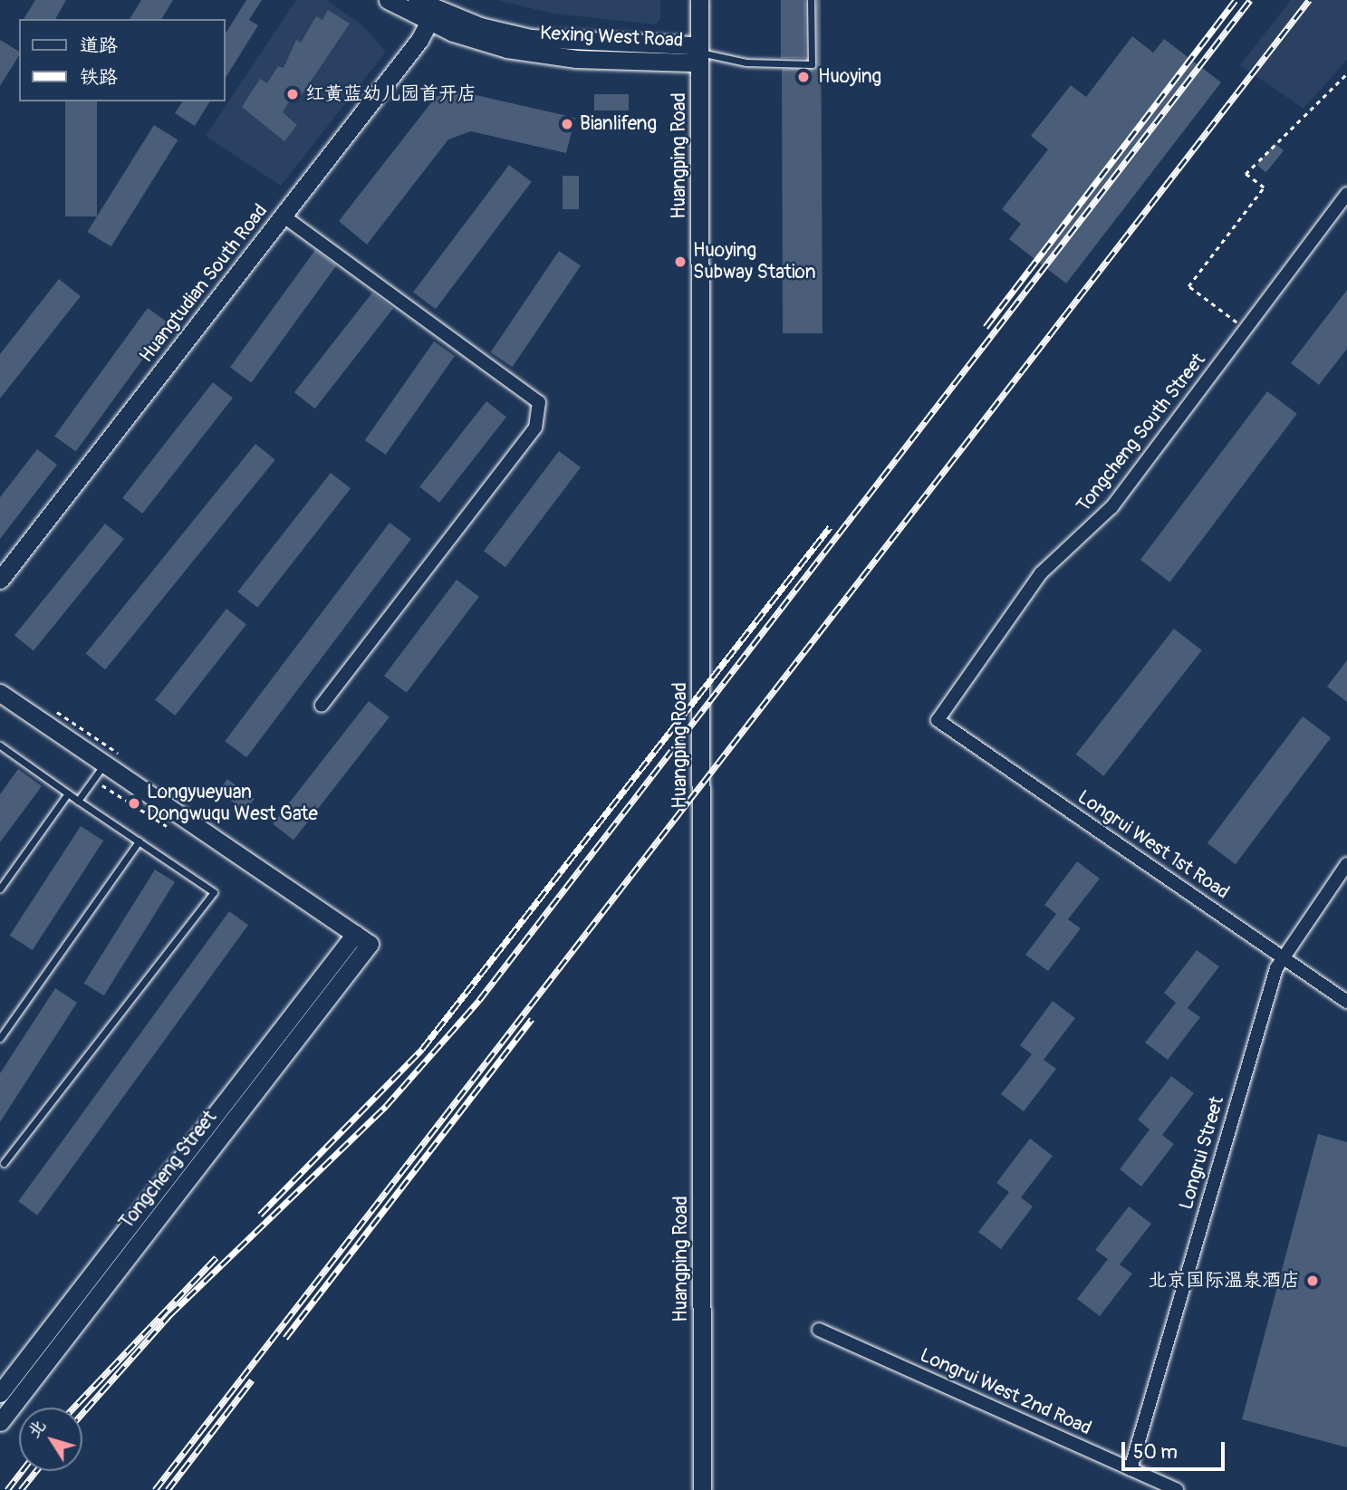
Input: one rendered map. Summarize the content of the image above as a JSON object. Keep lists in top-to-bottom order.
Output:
{
  "streets": {
    "main road": [
      "Kexing West Road",
      "Huangping Road",
      "Huangtudian South Road",
      "Tongcheng Street"
    ],
    "street": [
      "Tongcheng South Street",
      "Longrui West 1st Road",
      "Longrui Street",
      "Longrui West 2nd Road"
    ]
  },
  "crossings": [
    ["Kexing West Road", "Huangping Road"],
    ["Kexing West Road", "Huangtudian South Road"],
    ["Tongcheng South Street", "Longrui West 1st Road"],
    ["Longrui West 1st Road", "Longrui Street"],
    ["Longrui Street", "Longrui West 2nd Road"]
  ],
  "places": [
    "Huoying",
    "红黄蓝幼儿园首开店",
    "Bianlifeng",
    "Huoying Subway Station",
    "Longyueyuan Dongwuqu West Gate",
    "北京国际温泉酒店"
  ],
  "legend": ["道路", "铁路"],
  "scale_bar": "50 m",
  "north": "top left"
}
